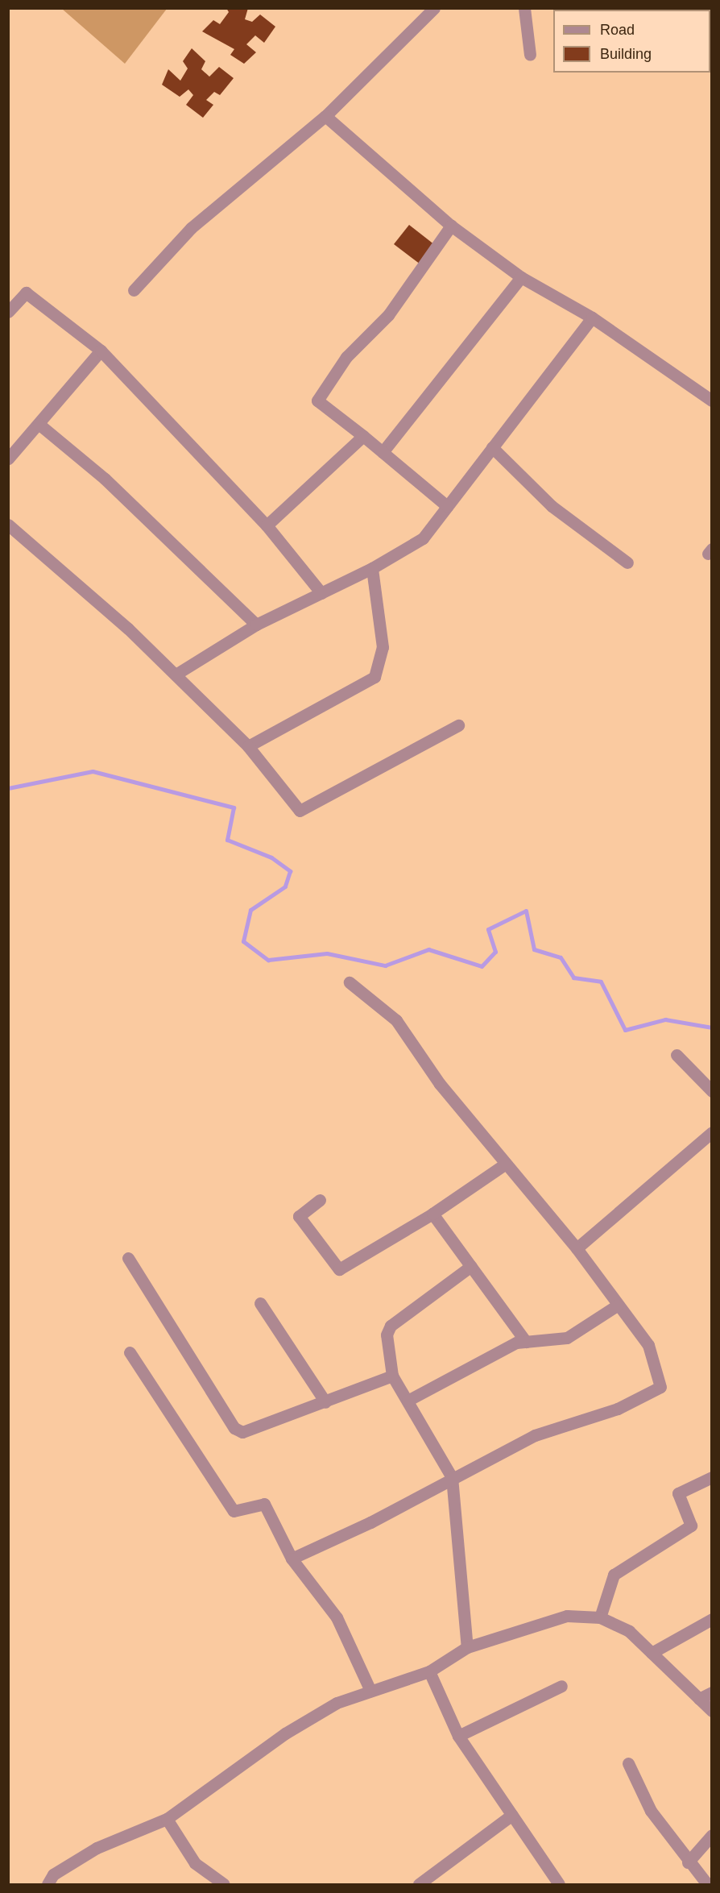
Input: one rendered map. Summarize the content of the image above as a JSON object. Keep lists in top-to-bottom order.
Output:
{
  "legend": ["Road", "Building"]
}
